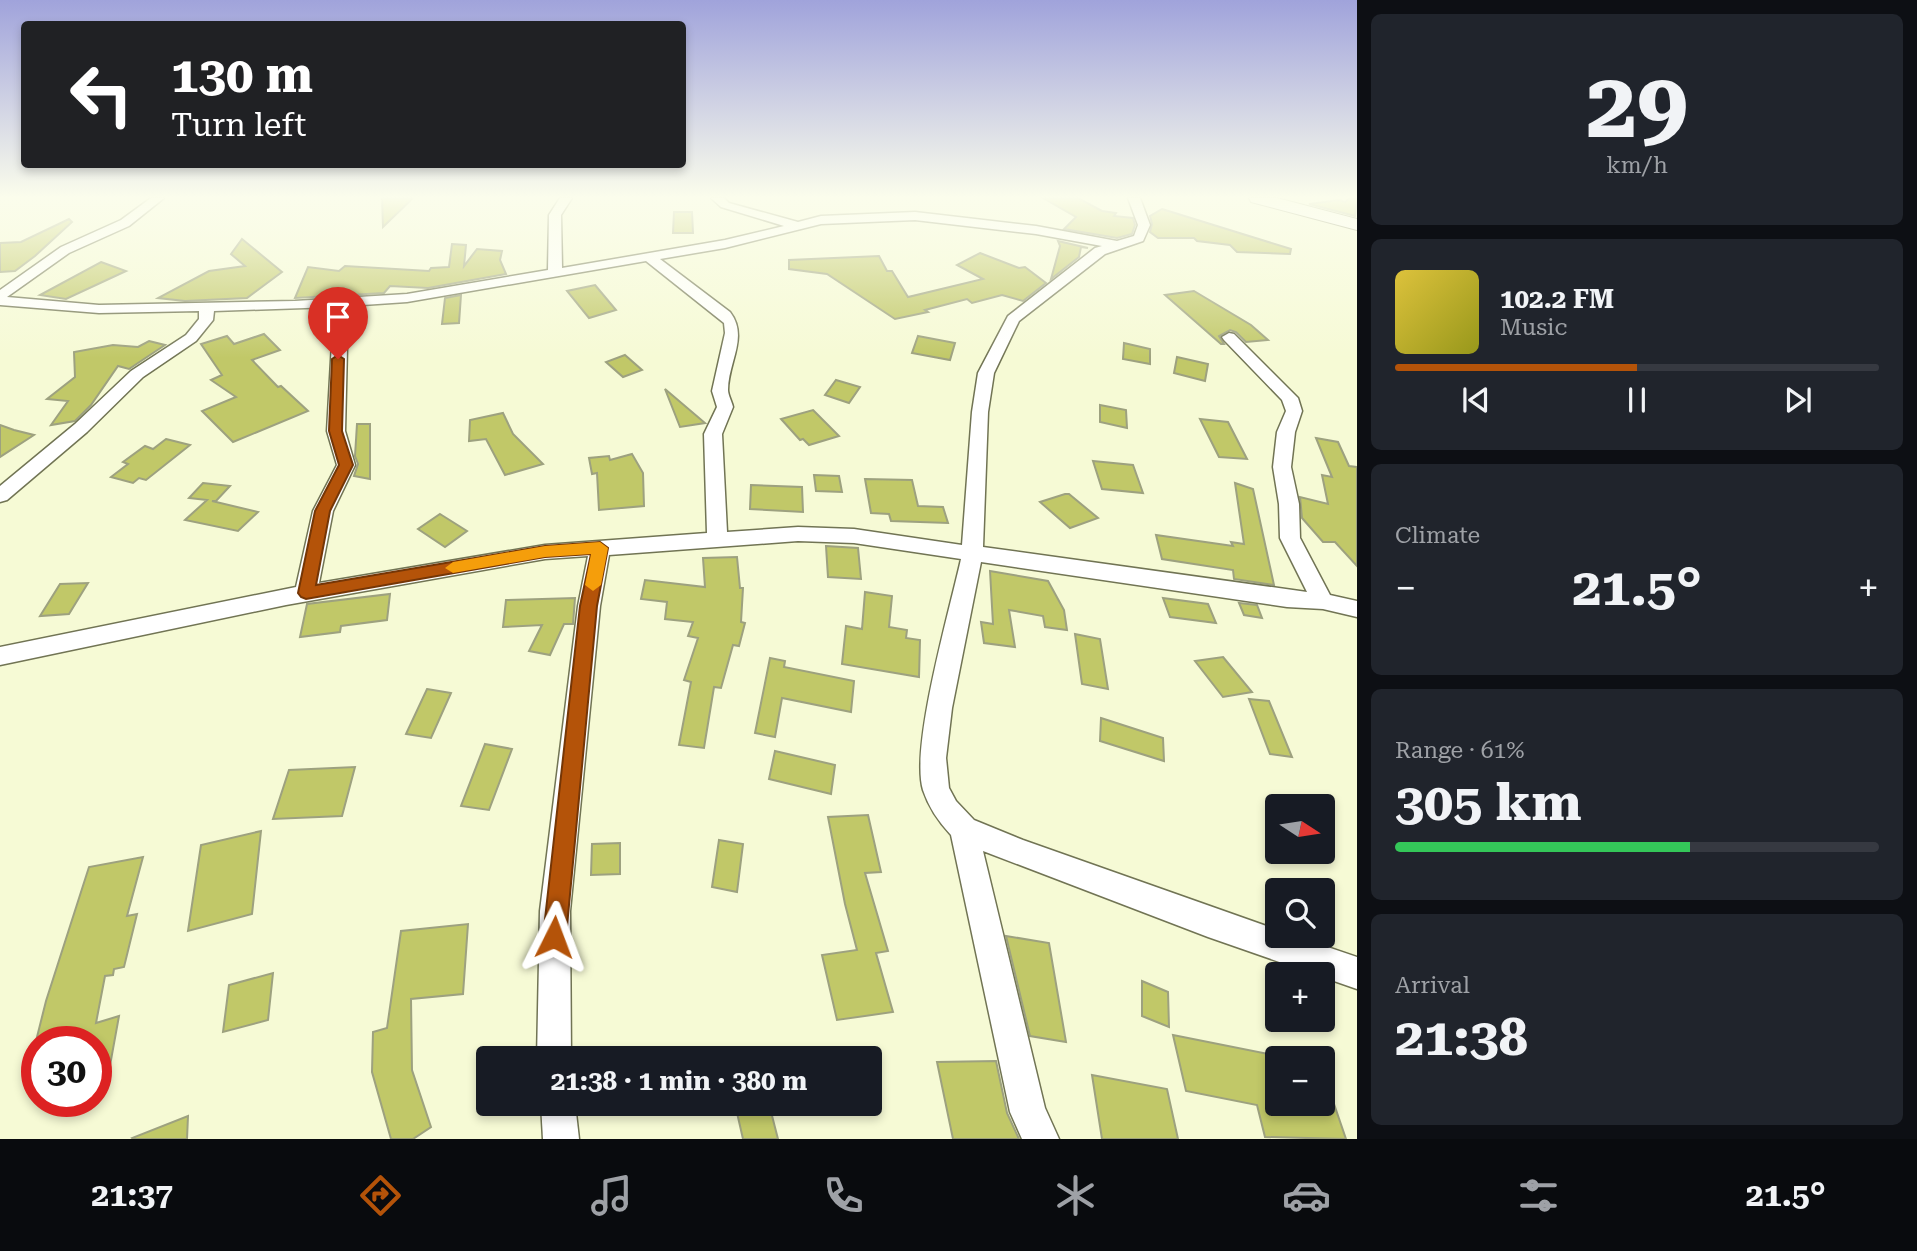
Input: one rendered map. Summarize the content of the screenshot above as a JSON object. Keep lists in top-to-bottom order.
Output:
{
  "north": "right",
  "page": {
    "tile": [
      ["29", "km/h"],
      "Climate",
      ["Range · 61%", "305 km"],
      ["Arrival", "21:38"]
    ],
    "turn": ["130 m", "Turn left"],
    "song": ["102.2 FM", "Music"],
    "heat": ["−", "21.5°", "+"],
    "map_buttons": ["+", "−"],
    "limit": "30",
    "trip": "21:38 · 1 min · 380 m",
    "tabs": ["21:37", "21.5°"]
  }
}
